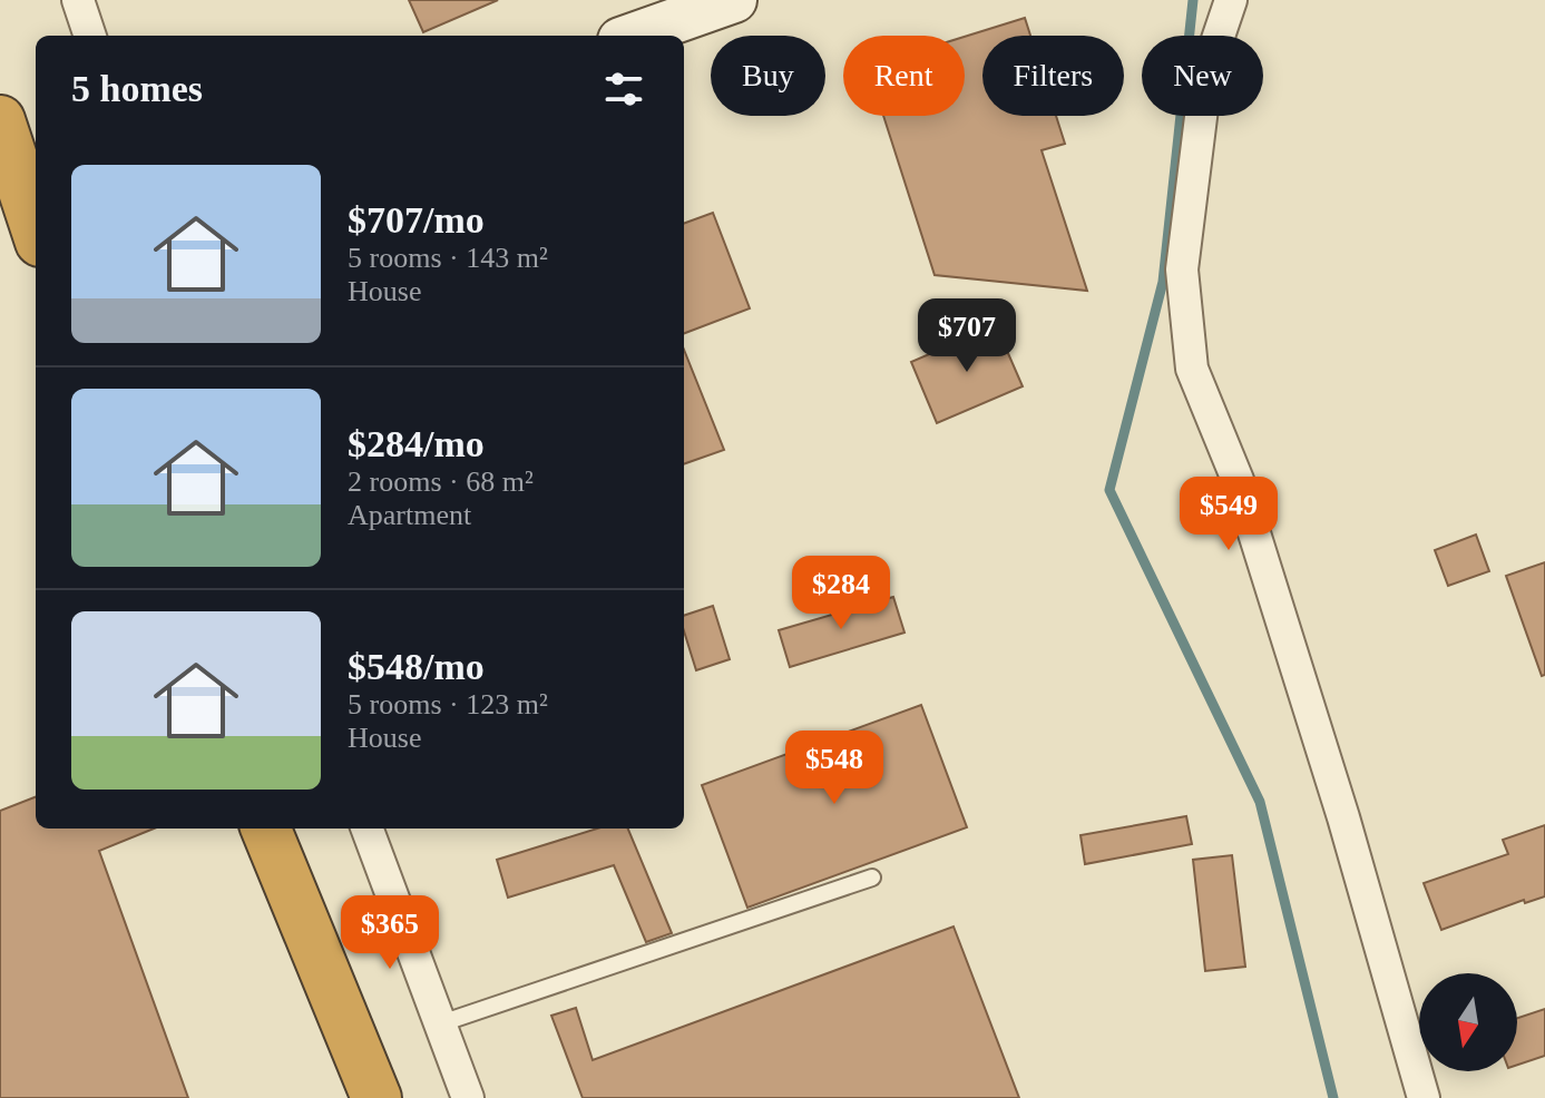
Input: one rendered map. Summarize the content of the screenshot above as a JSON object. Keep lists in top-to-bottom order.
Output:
{
  "north": "bottom",
  "page": {
    "chip": [
      "Buy",
      "Rent",
      "Filters",
      "New"
    ],
    "heading": "5 homes",
    "list": [
      {
        "name": "$707/mo",
        "note": "5 rooms · 143 m² · House"
      },
      {
        "name": "$284/mo",
        "note": "2 rooms · 68 m² · Apartment"
      },
      {
        "name": "$548/mo",
        "note": "5 rooms · 123 m² · House"
      }
    ],
    "price": [
      "$707",
      "$549",
      "$284",
      "$548",
      "$365"
    ]
  }
}
